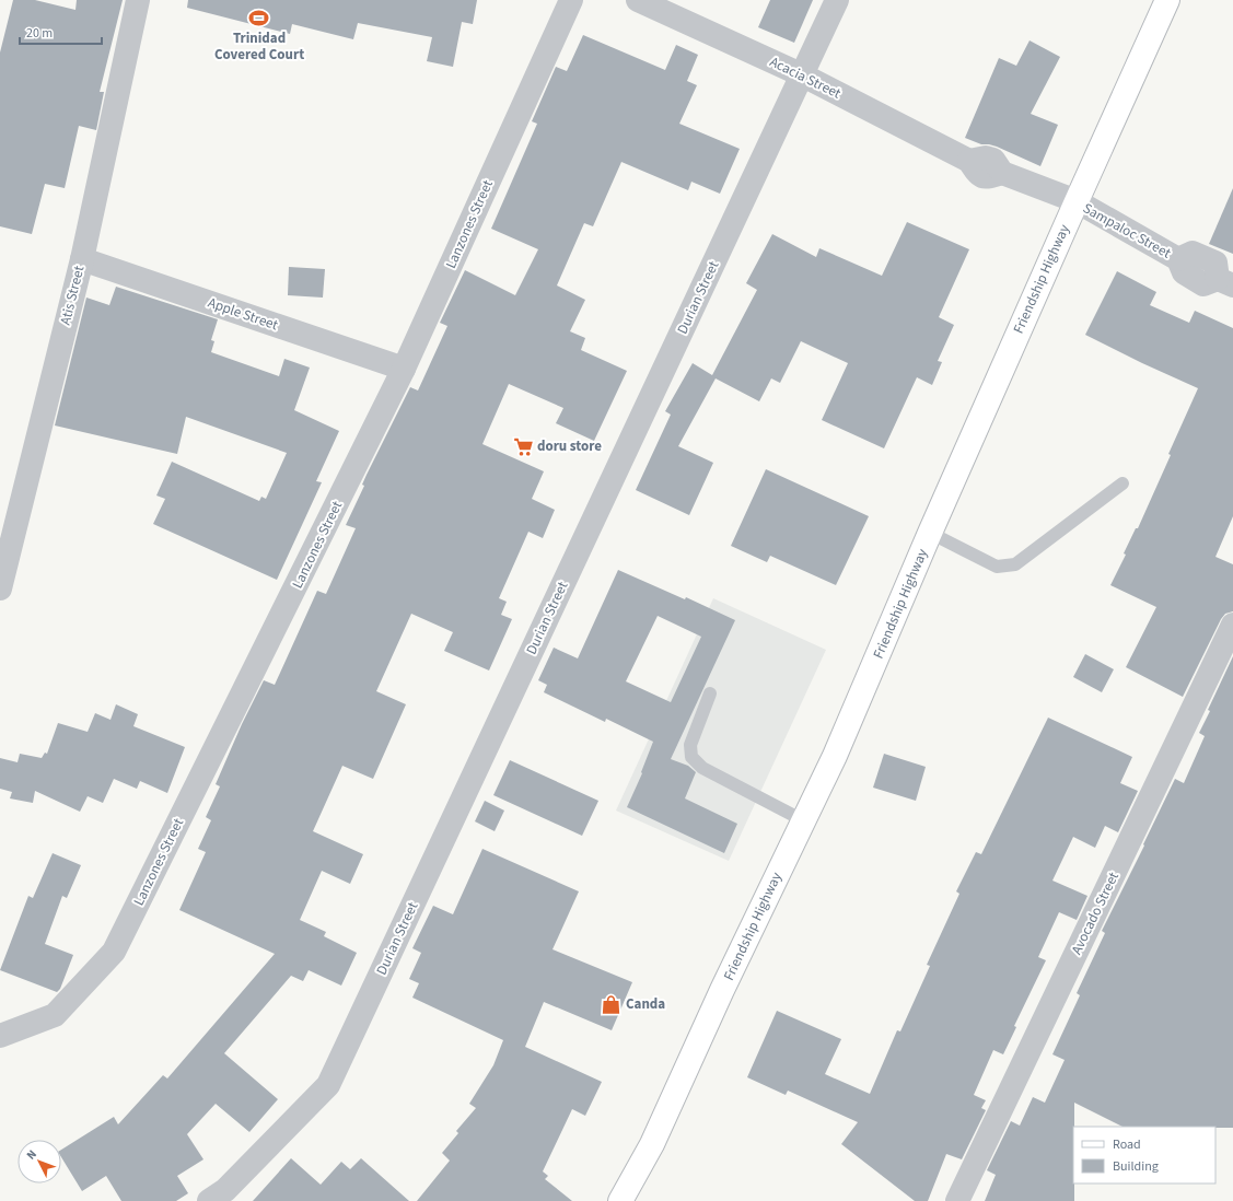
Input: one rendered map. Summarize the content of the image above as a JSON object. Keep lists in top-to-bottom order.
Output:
{
  "streets": {
    "main road": ["Friendship Highway"],
    "street": [
      "Acacia Street",
      "Lanzones Street",
      "Sampaloc Street",
      "Atis Street",
      "Durian Street",
      "Apple Street",
      "Avocado Street"
    ]
  },
  "crossings": [
    ["Acacia Street", "Sampaloc Street"],
    ["Acacia Street", "Friendship Highway"],
    ["Acacia Street", "Durian Street"],
    ["Lanzones Street", "Apple Street"],
    ["Sampaloc Street", "Friendship Highway"],
    ["Atis Street", "Apple Street"]
  ],
  "places": {
    "sports": ["Trinidad Covered Court"],
    "supermarket": ["doru store"],
    "shop": ["Canda"]
  },
  "legend": ["Road", "Building"],
  "scale_bar": "20 m",
  "north": "top left"
}
